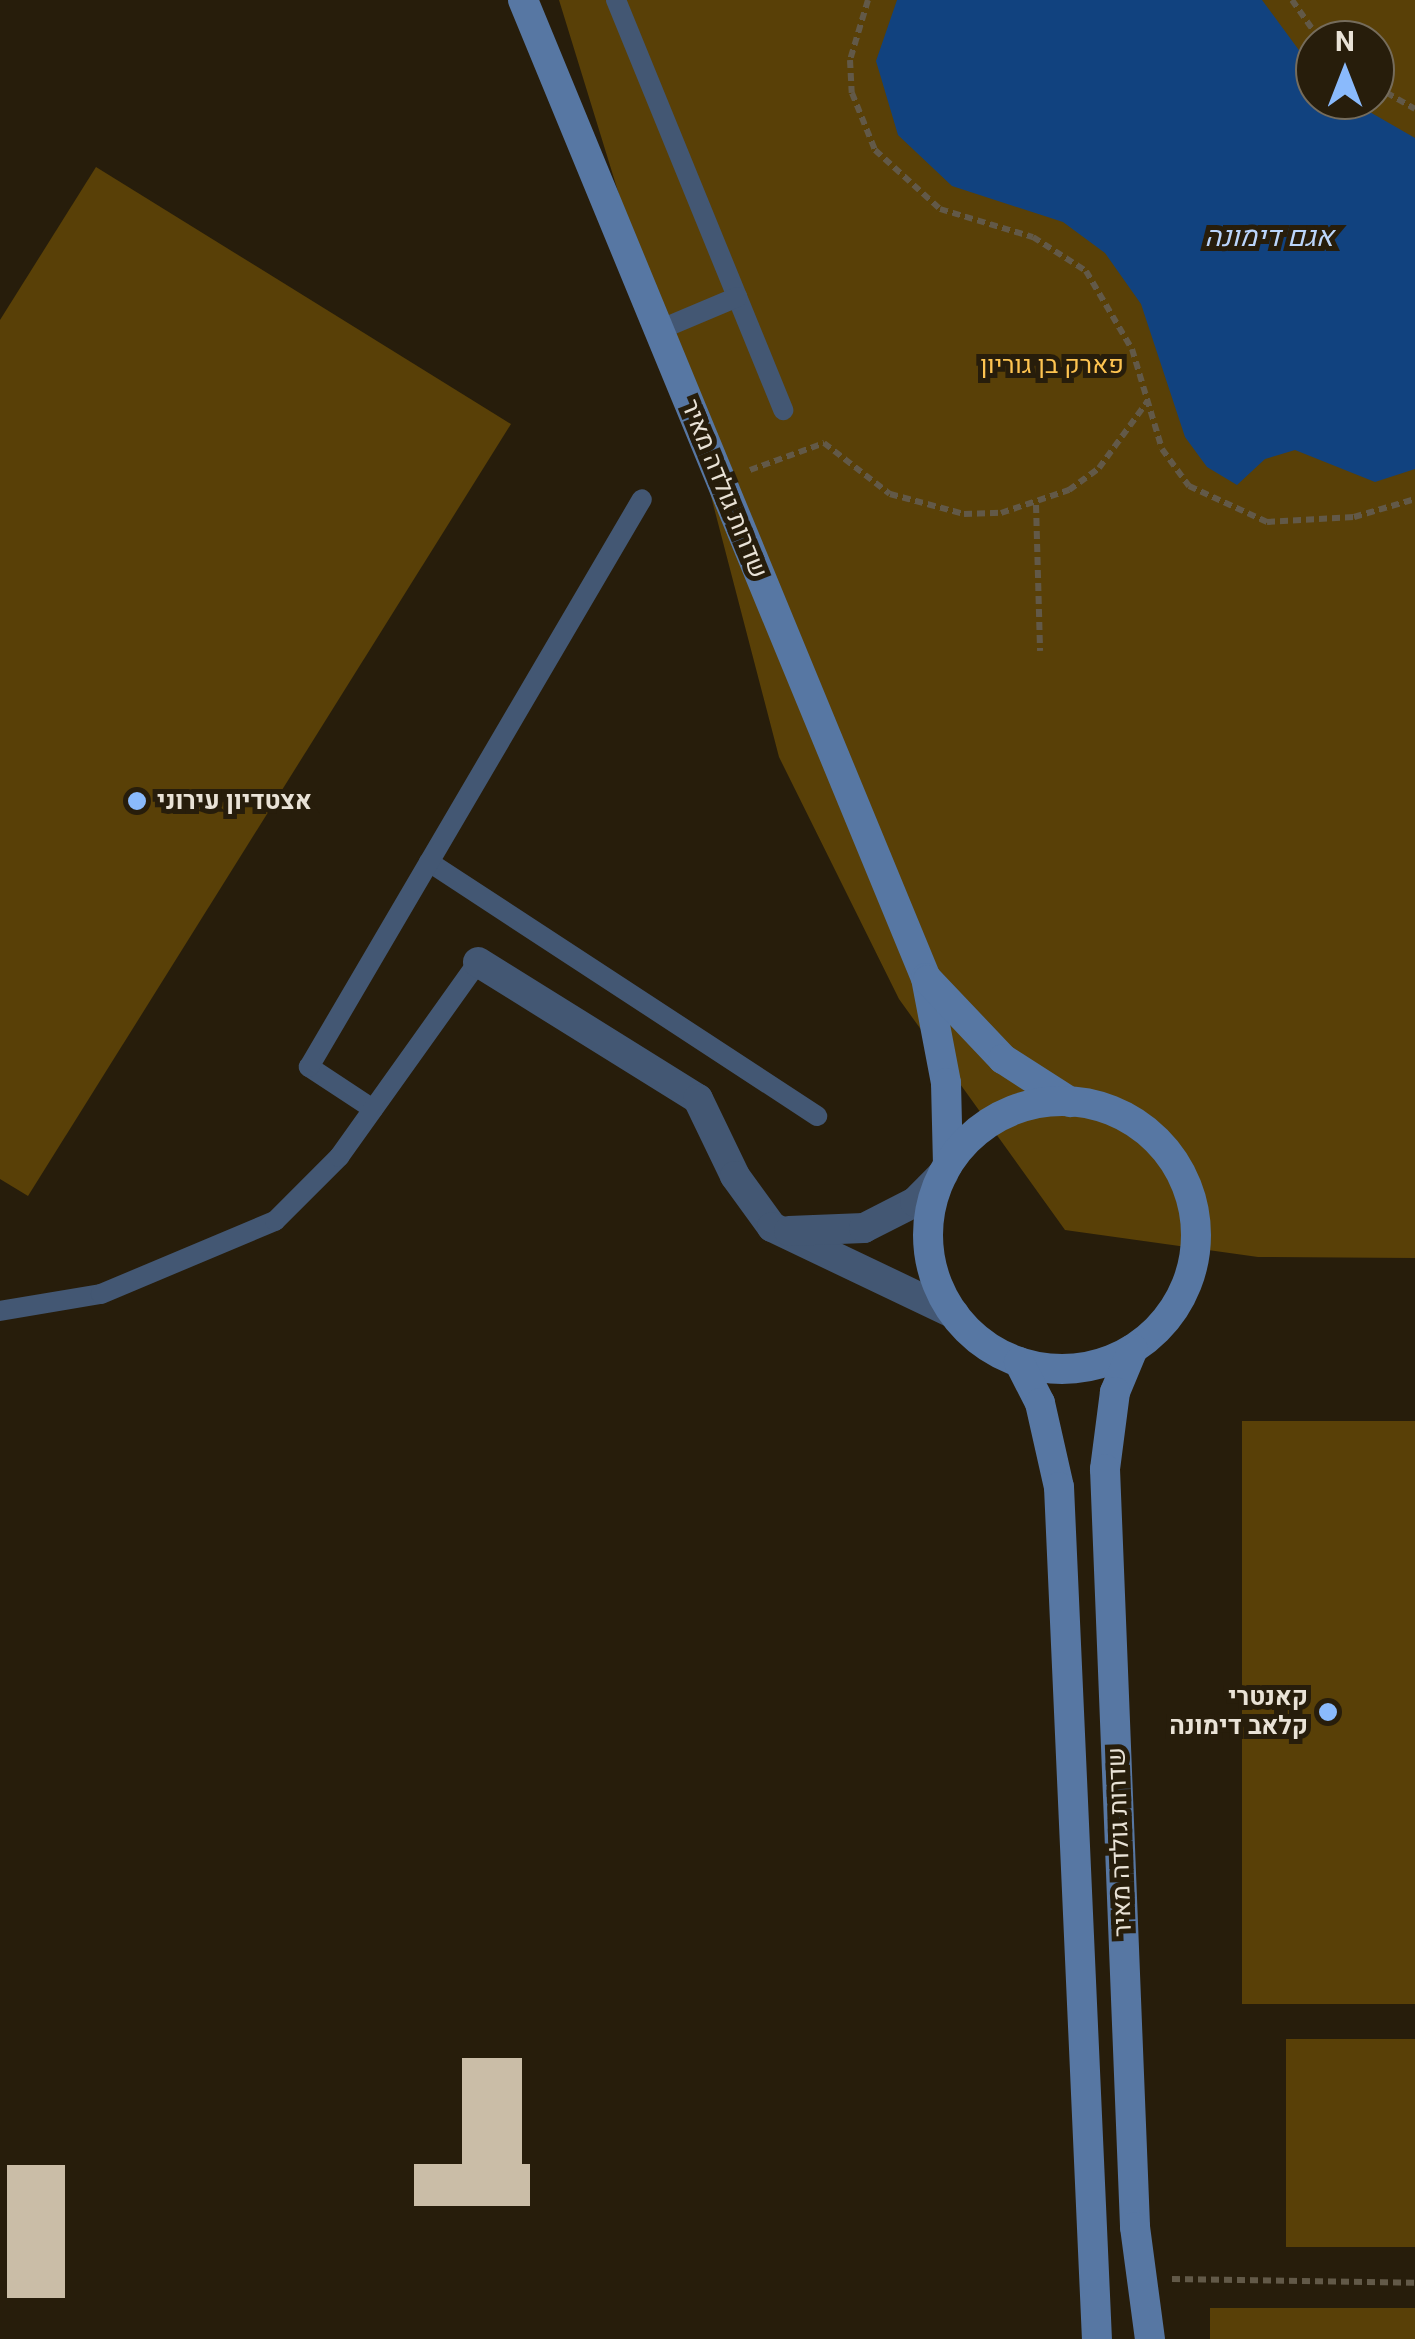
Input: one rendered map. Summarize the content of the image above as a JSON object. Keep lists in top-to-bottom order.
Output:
{
  "streets": {
    "main road": ["שדרות גולדה מאיר"]
  },
  "water": ["אגם דימונה"],
  "parks": ["פארק בן גוריון"],
  "places": ["אצטדיון עירוני", "קאנטרי קלאב דימונה"],
  "north": "top"
}
